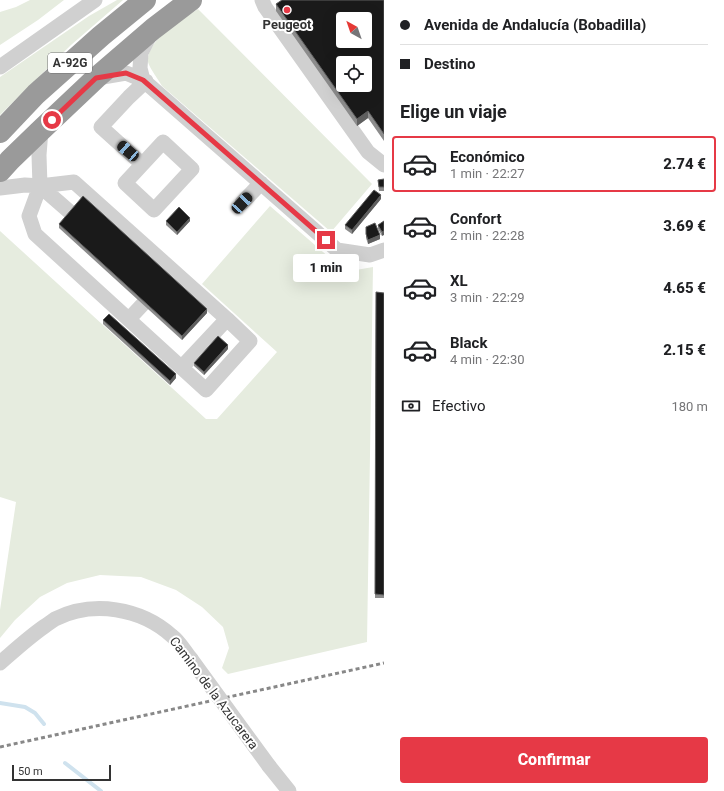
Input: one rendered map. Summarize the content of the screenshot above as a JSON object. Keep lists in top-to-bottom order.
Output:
{
  "streets": {
    "highway": ["A-92G"],
    "street": ["Camino de la Azucarera"]
  },
  "places": ["Peugeot"],
  "scale_bar": "50 m",
  "north": "top left",
  "page": {
    "banner": ["Avenida de Andalucía (Bobadilla)", "Destino"],
    "heading": "Elige un viaje",
    "list": [
      {
        "name": "Económico",
        "note": "1 min · 22:27",
        "value": "2.74 €"
      },
      {
        "name": "Confort",
        "note": "2 min · 22:28",
        "value": "3.69 €"
      },
      {
        "name": "XL",
        "note": "3 min · 22:29",
        "value": "4.65 €"
      },
      {
        "name": "Black",
        "note": "4 min · 22:30",
        "value": "2.15 €"
      }
    ],
    "bubble": "1 min",
    "pay": ["Efectivo", "180 m"],
    "buttons": "Confirmar",
    "scale": "50 m"
  }
}
